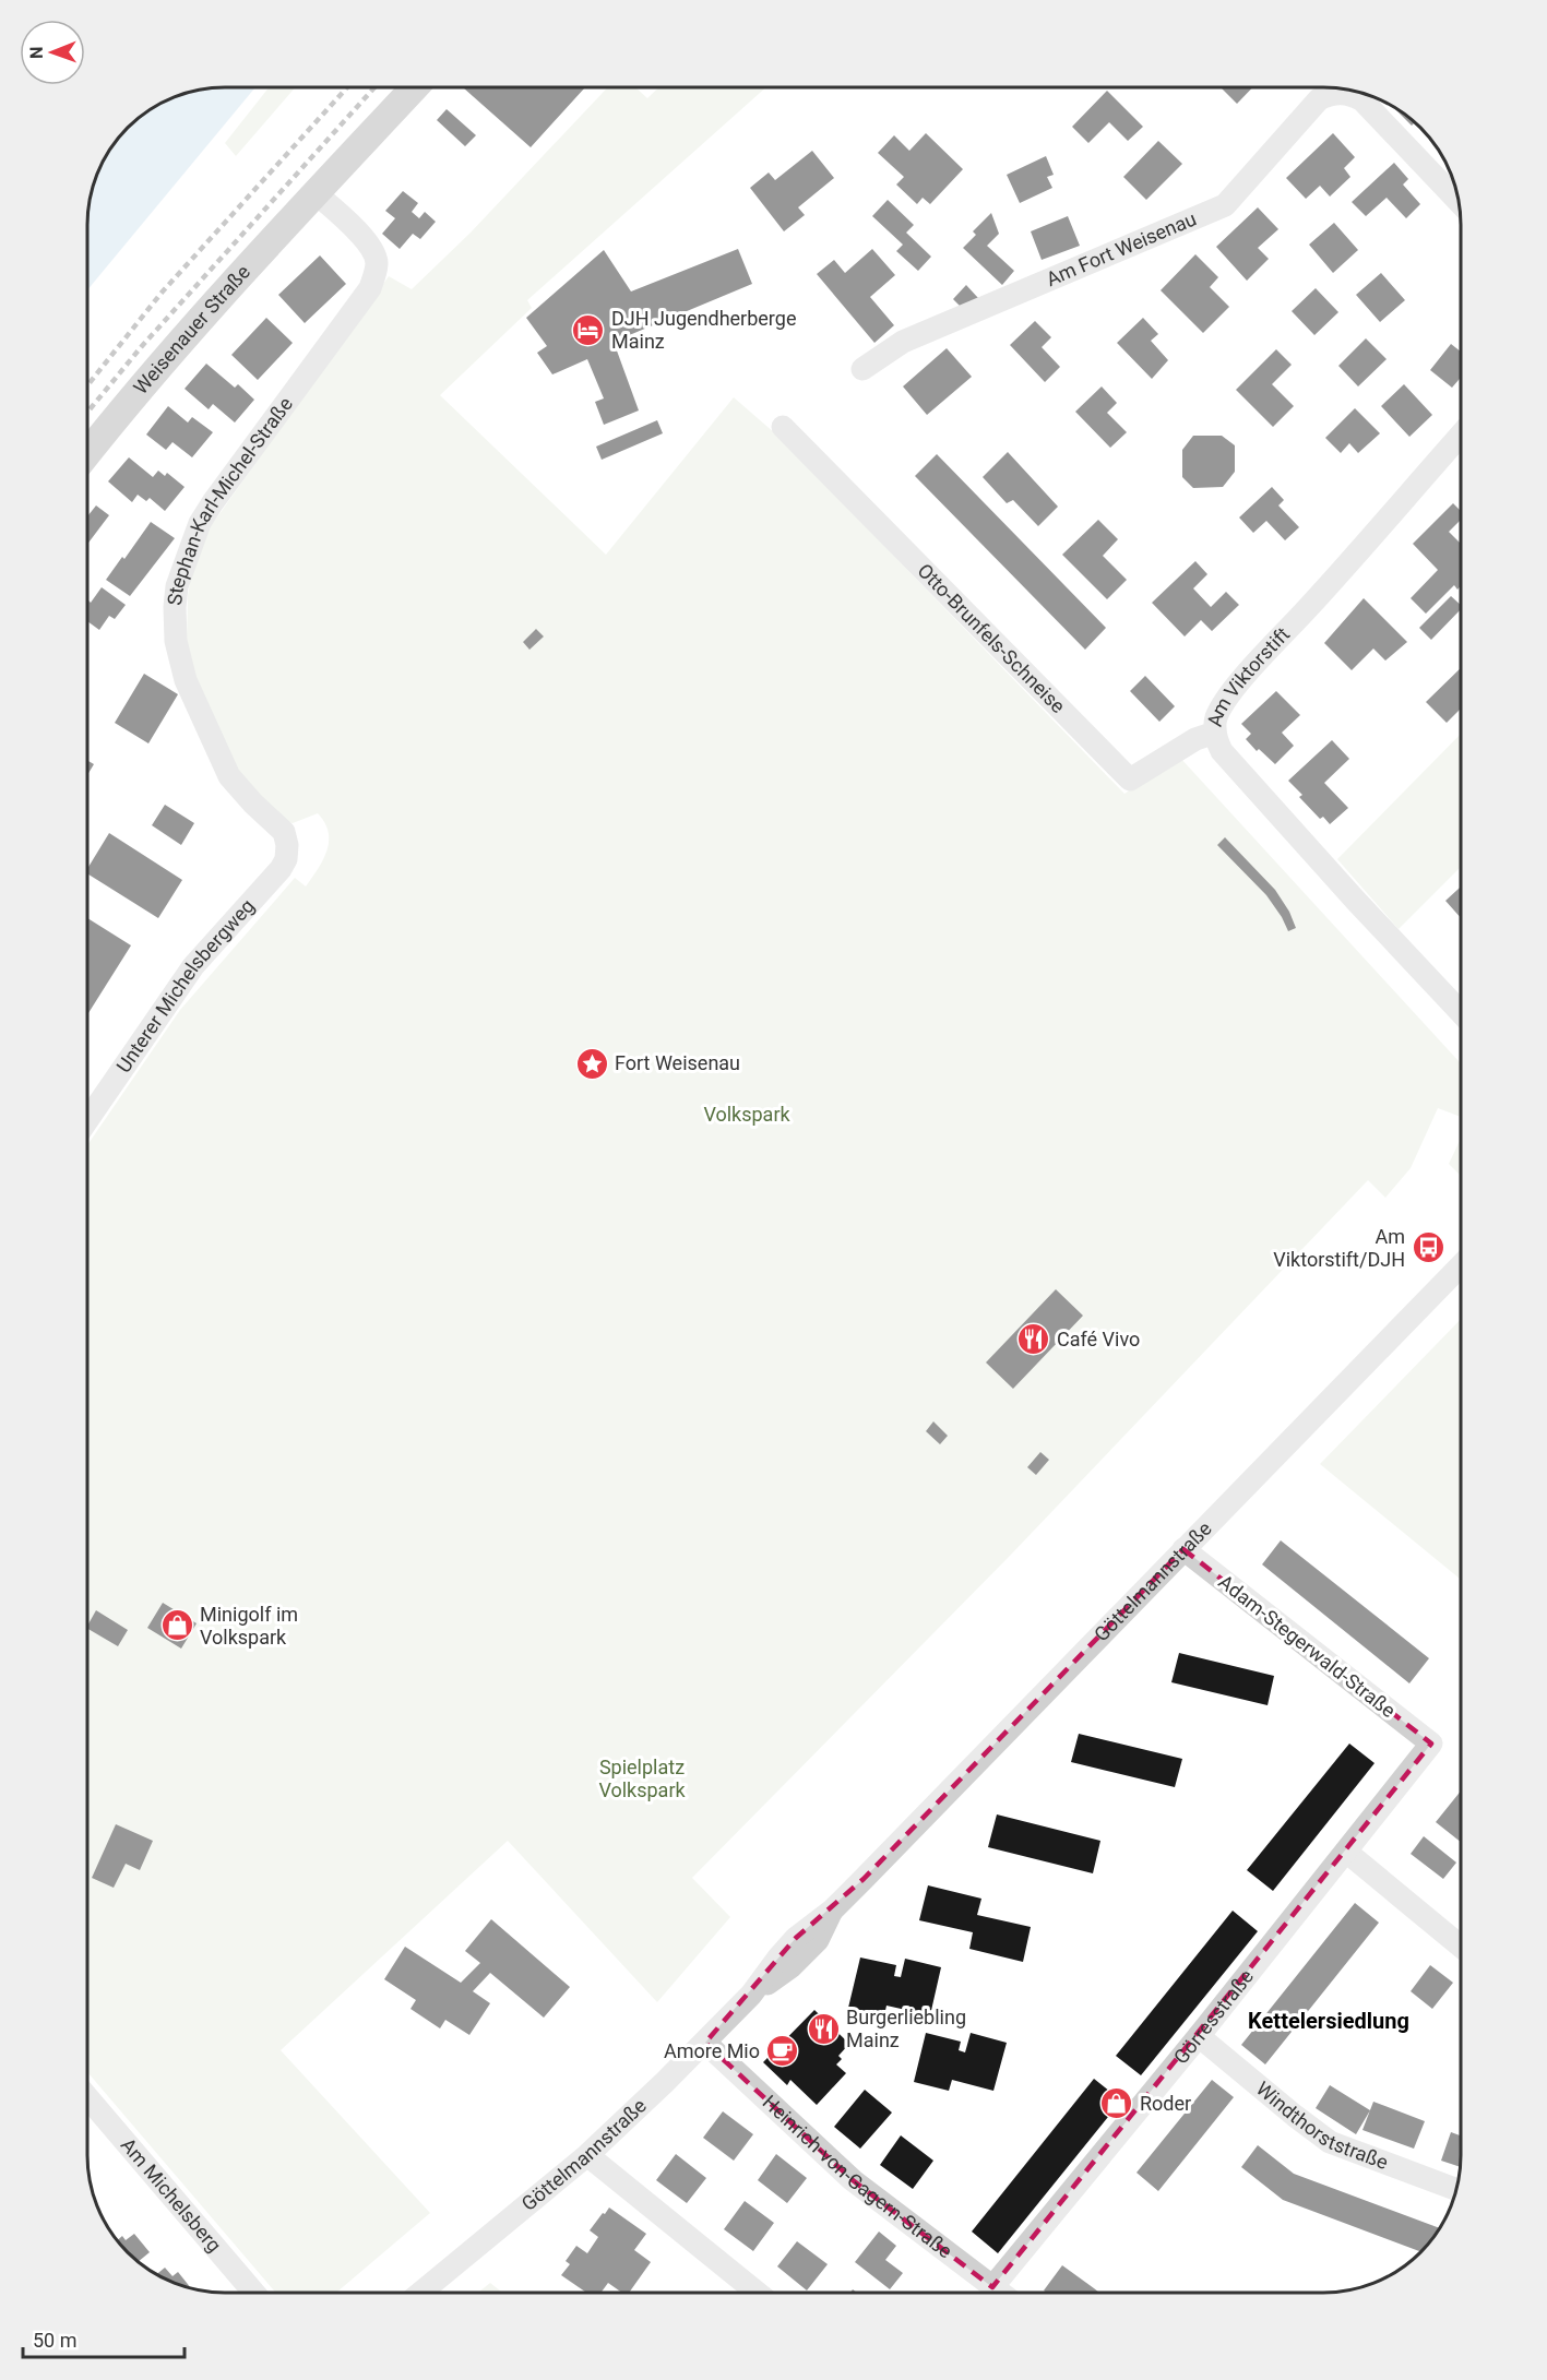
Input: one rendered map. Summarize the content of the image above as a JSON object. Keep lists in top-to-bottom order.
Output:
{
  "streets": {
    "main road": ["Weisenauer Straße"],
    "street": [
      "Am Fort Weisenau",
      "Stephan-Karl-Michel-Straße",
      "Otto-Brunfels-Schneise",
      "Am Viktorstift",
      "Unterer Michelsbergweg",
      "Göttelmannstraße",
      "Adam-Stegerwald-Straße",
      "Görresstraße",
      "Windthorststraße",
      "Heinrich-von-Gagern-Straße",
      "Am Michelsberg"
    ]
  },
  "crossings": [
    ["Weisenauer Straße", "Stephan-Karl-Michel-Straße"],
    ["Stephan-Karl-Michel-Straße", "Unterer Michelsbergweg"],
    ["Otto-Brunfels-Schneise", "Am Viktorstift"],
    ["Göttelmannstraße", "Adam-Stegerwald-Straße"],
    ["Göttelmannstraße", "Heinrich-von-Gagern-Straße"],
    ["Adam-Stegerwald-Straße", "Görresstraße"],
    ["Görresstraße", "Windthorststraße"],
    ["Görresstraße", "Heinrich-von-Gagern-Straße"]
  ],
  "districts": ["Kettelersiedlung"],
  "parks": ["Volkspark", "Spielplatz Volkspark"],
  "places": {
    "hotel": ["DJH Jugendherberge Mainz"],
    "place": ["Fort Weisenau"],
    "bus stop": ["Am Viktorstift/DJH"],
    "restaurant": ["Café Vivo", "Burgerliebling Mainz"],
    "shop": ["Minigolf im Volkspark", "Roder"],
    "cafe": ["Amore Mio"]
  },
  "scale_bar": "50 m",
  "north": "left"
}
